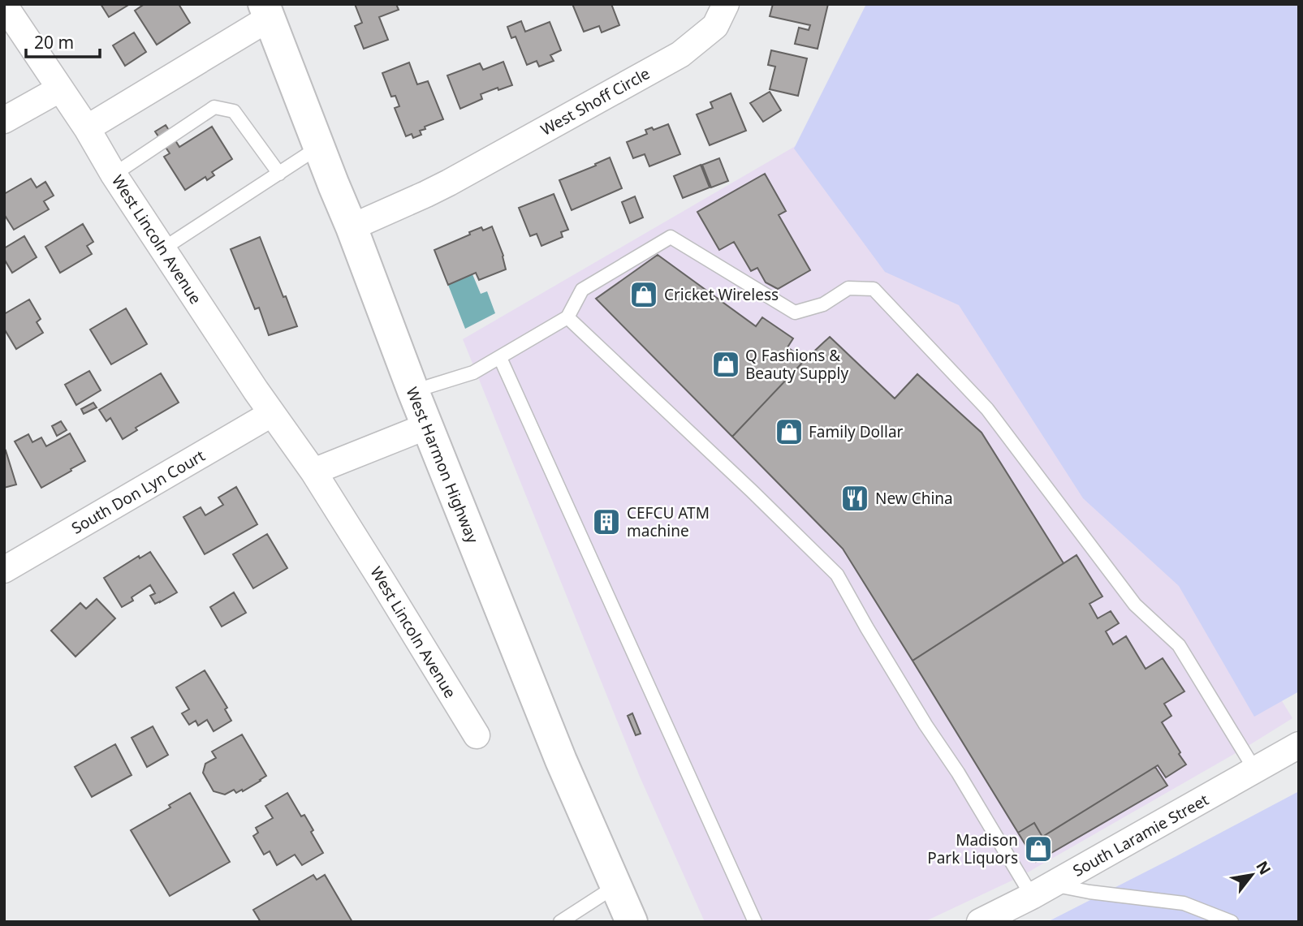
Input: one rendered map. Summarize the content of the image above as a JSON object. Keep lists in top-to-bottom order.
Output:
{
  "streets": {
    "main road": ["West Harmon Highway"],
    "street": [
      "West Shoff Circle",
      "West Lincoln Avenue",
      "South Don Lyn Court",
      "South Laramie Street"
    ]
  },
  "crossings": [
    ["West Shoff Circle", "West Harmon Highway"],
    ["West Lincoln Avenue", "South Don Lyn Court"]
  ],
  "places": {
    "shop": [
      "Cricket Wireless",
      "Q Fashions & Beauty Supply",
      "Family Dollar",
      "Madison Park Liquors"
    ],
    "restaurant": ["New China"],
    "building": ["CEFCU ATM machine"]
  },
  "scale_bar": "20 m",
  "north": "top right"
}
